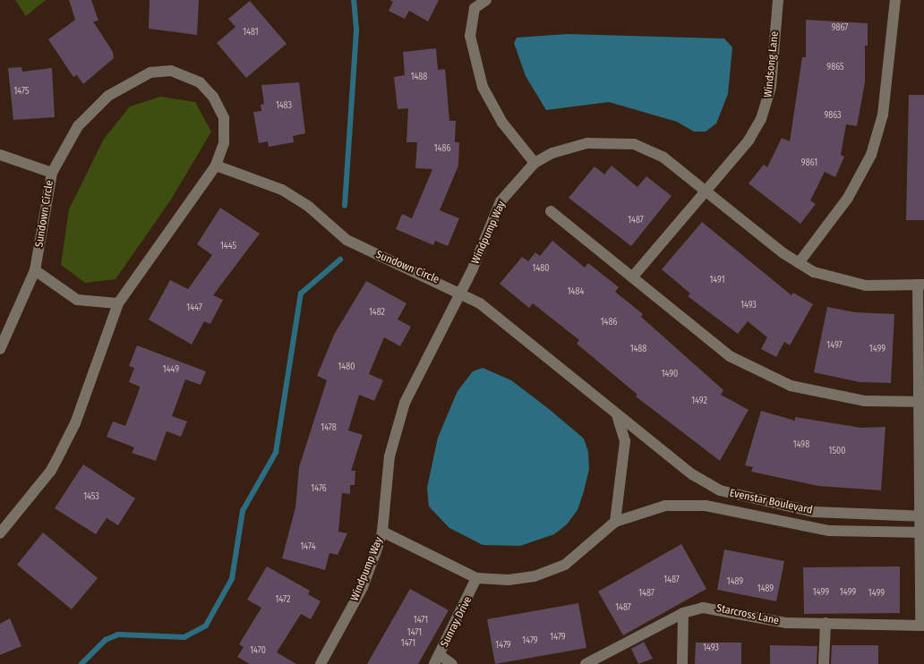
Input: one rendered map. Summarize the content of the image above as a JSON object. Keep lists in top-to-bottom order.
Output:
{
  "streets": {
    "street": [
      "Windsong Lane",
      "Sundown Circle",
      "Windpump Way",
      "Evenstar Boulevard",
      "Starcross Lane",
      "Sunray Drive"
    ]
  },
  "crossings": [
    ["Windsong Lane", "Windpump Way"],
    ["Sundown Circle", "Windpump Way"],
    ["Sundown Circle", "Evenstar Boulevard"],
    ["Windpump Way", "Evenstar Boulevard"],
    ["Evenstar Boulevard", "Sunray Drive"]
  ],
  "house_numbers": [
    "9867",
    "1481",
    "9865",
    "1488",
    "1475",
    "1483",
    "9863",
    "1486",
    "9861",
    "1487",
    "1445",
    "1480",
    "1491",
    "1484",
    "1493",
    "1447",
    "1482",
    "1486",
    "1497",
    "1488",
    "1499",
    "1480",
    "1449",
    "1490",
    "1492",
    "1478",
    "1498",
    "1500",
    "1476",
    "1453",
    "1474",
    "1487",
    "1489",
    "1489",
    "1499",
    "1499",
    "1487",
    "1499",
    "1472",
    "1487",
    "1471",
    "1471",
    "1479",
    "1479",
    "1471",
    "1479",
    "1493",
    "1470"
  ]
}
